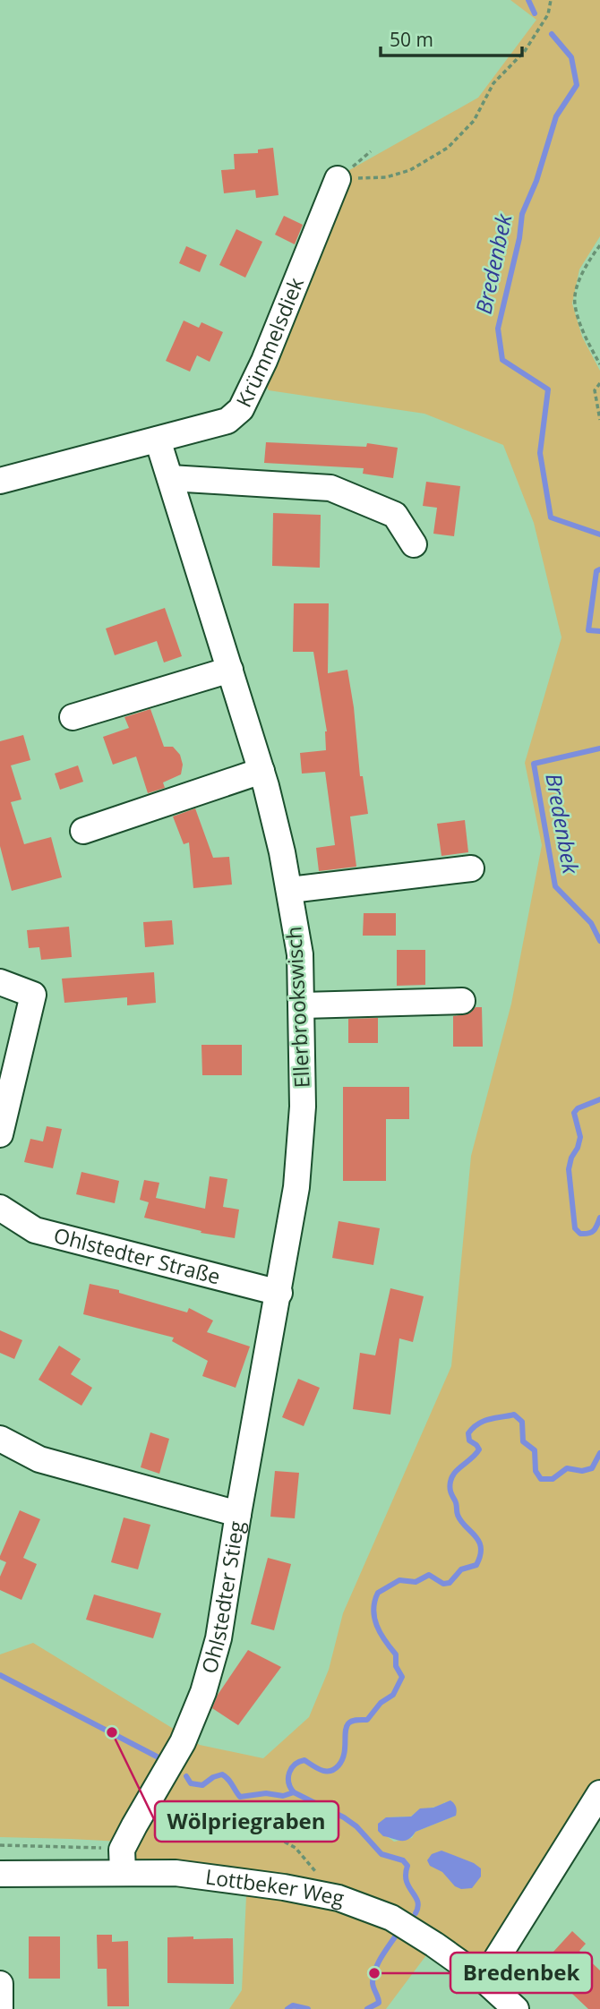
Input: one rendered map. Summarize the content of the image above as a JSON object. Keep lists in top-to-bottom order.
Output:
{
  "streets": {
    "street": [
      "Krümmelsdiek",
      "Ellerbrookswisch",
      "Ohlstedter Straße",
      "Ohlstedter Stieg",
      "Lottbeker Weg"
    ]
  },
  "crossings": [
    ["Krümmelsdiek", "Ellerbrookswisch"],
    ["Ellerbrookswisch", "Ohlstedter Straße"],
    ["Ellerbrookswisch", "Ohlstedter Stieg"],
    ["Ohlstedter Stieg", "Lottbeker Weg"]
  ],
  "water": ["Bredenbek"],
  "places": ["Wölpriegraben", "Bredenbek"],
  "scale_bar": "50 m"
}
